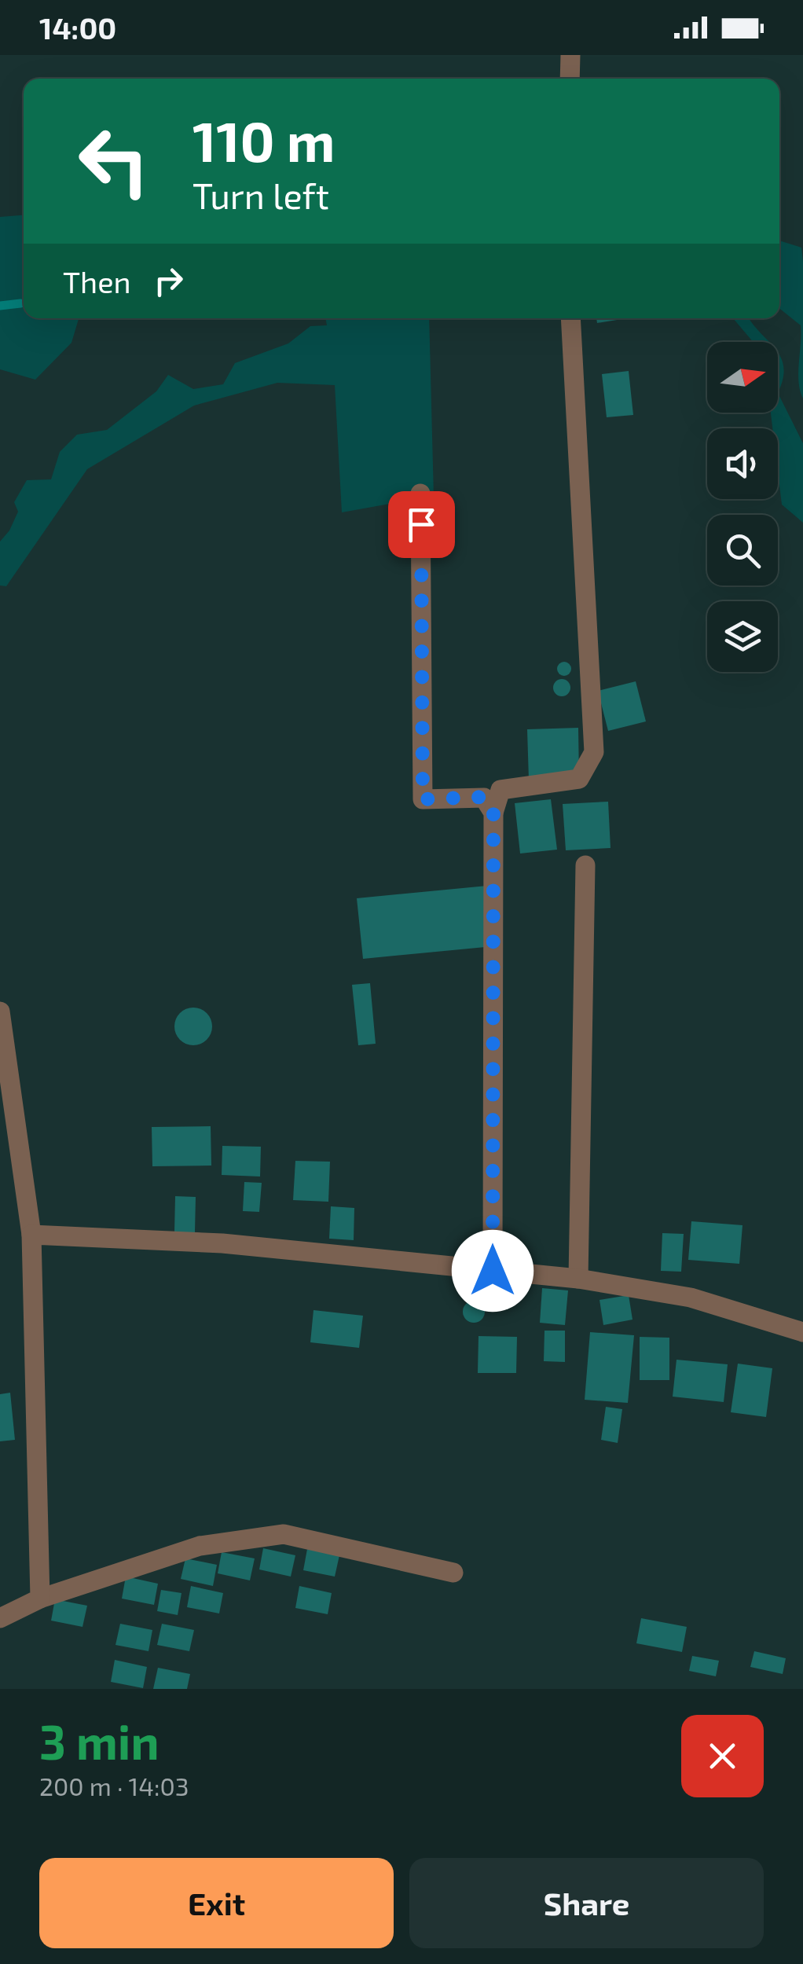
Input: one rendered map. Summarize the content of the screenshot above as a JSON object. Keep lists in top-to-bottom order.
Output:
{
  "north": "right",
  "page": {
    "status": "14:00",
    "turn": ["110 m", "Turn left"],
    "then": "Then",
    "heading": ["3 min", "200 m · 14:03"],
    "buttons": ["Exit", "Share"]
  }
}
